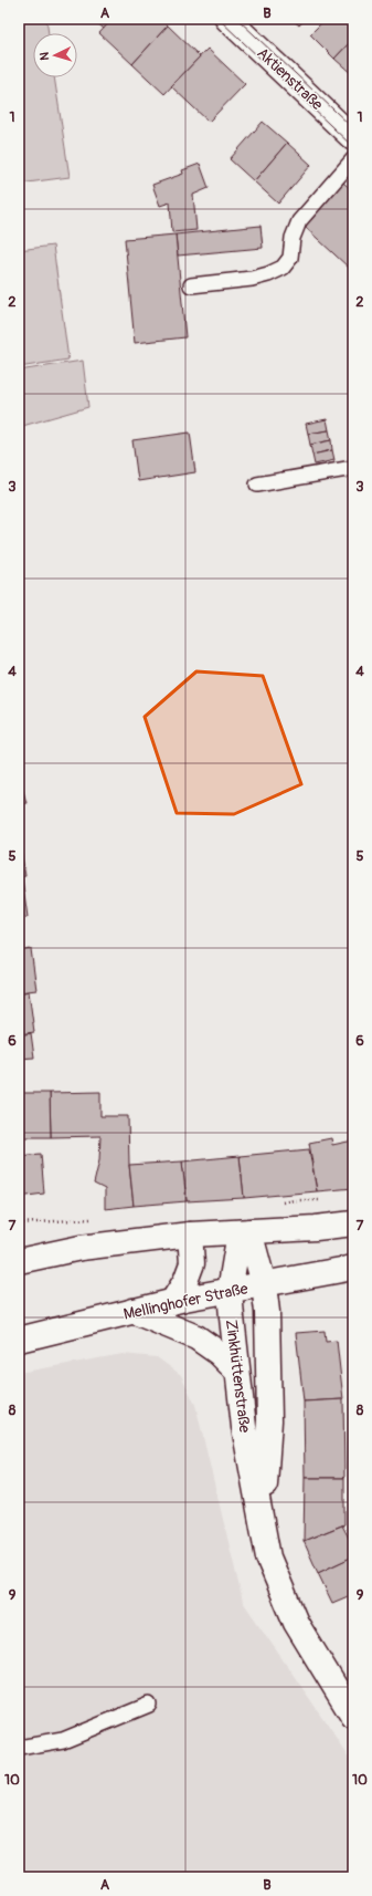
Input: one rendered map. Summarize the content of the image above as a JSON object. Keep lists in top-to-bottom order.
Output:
{
  "streets": {
    "main road": ["Aktienstraße", "Mellinghofer Straße", "Zinkhüttenstraße"]
  },
  "crossings": [
    ["Mellinghofer Straße", "Zinkhüttenstraße"]
  ],
  "north": "left",
  "grid": {
    "columns": ["A", "B"],
    "rows": [
      "1",
      "2",
      "3",
      "4",
      "5",
      "6",
      "7",
      "8",
      "9",
      "10"
    ]
  }
}
